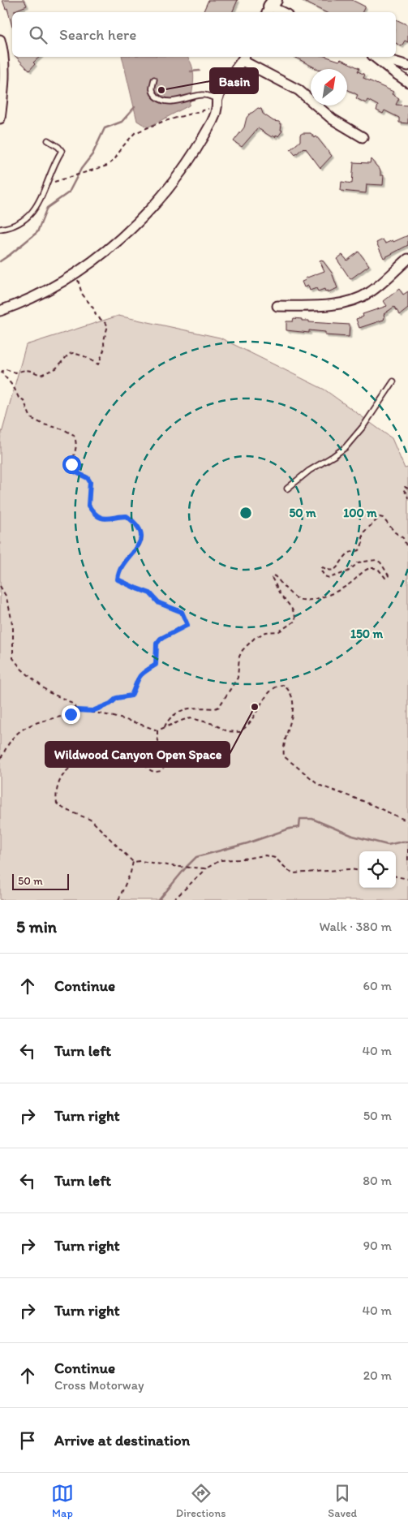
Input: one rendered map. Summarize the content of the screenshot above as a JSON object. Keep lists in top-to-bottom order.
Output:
{
  "places": ["Basin", "Wildwood Canyon Open Space"],
  "scale_bar": "50 m",
  "north": "top right",
  "page": {
    "search": "Search here",
    "scale": "50 m",
    "heading": ["5 min", "Walk · 380 m"],
    "list": [
      ["Continue", "60 m"],
      ["Turn left", "40 m"],
      ["Turn right", "50 m"],
      ["Turn left", "80 m"],
      ["Turn right", "90 m"],
      ["Turn right", "40 m"],
      ["Continue", "Cross Motorway", "20 m"],
      "Arrive at destination"
    ],
    "nav": ["Map", "Directions", "Saved"]
  },
  "rings": ["50 m", "100 m", "150 m"]
}
